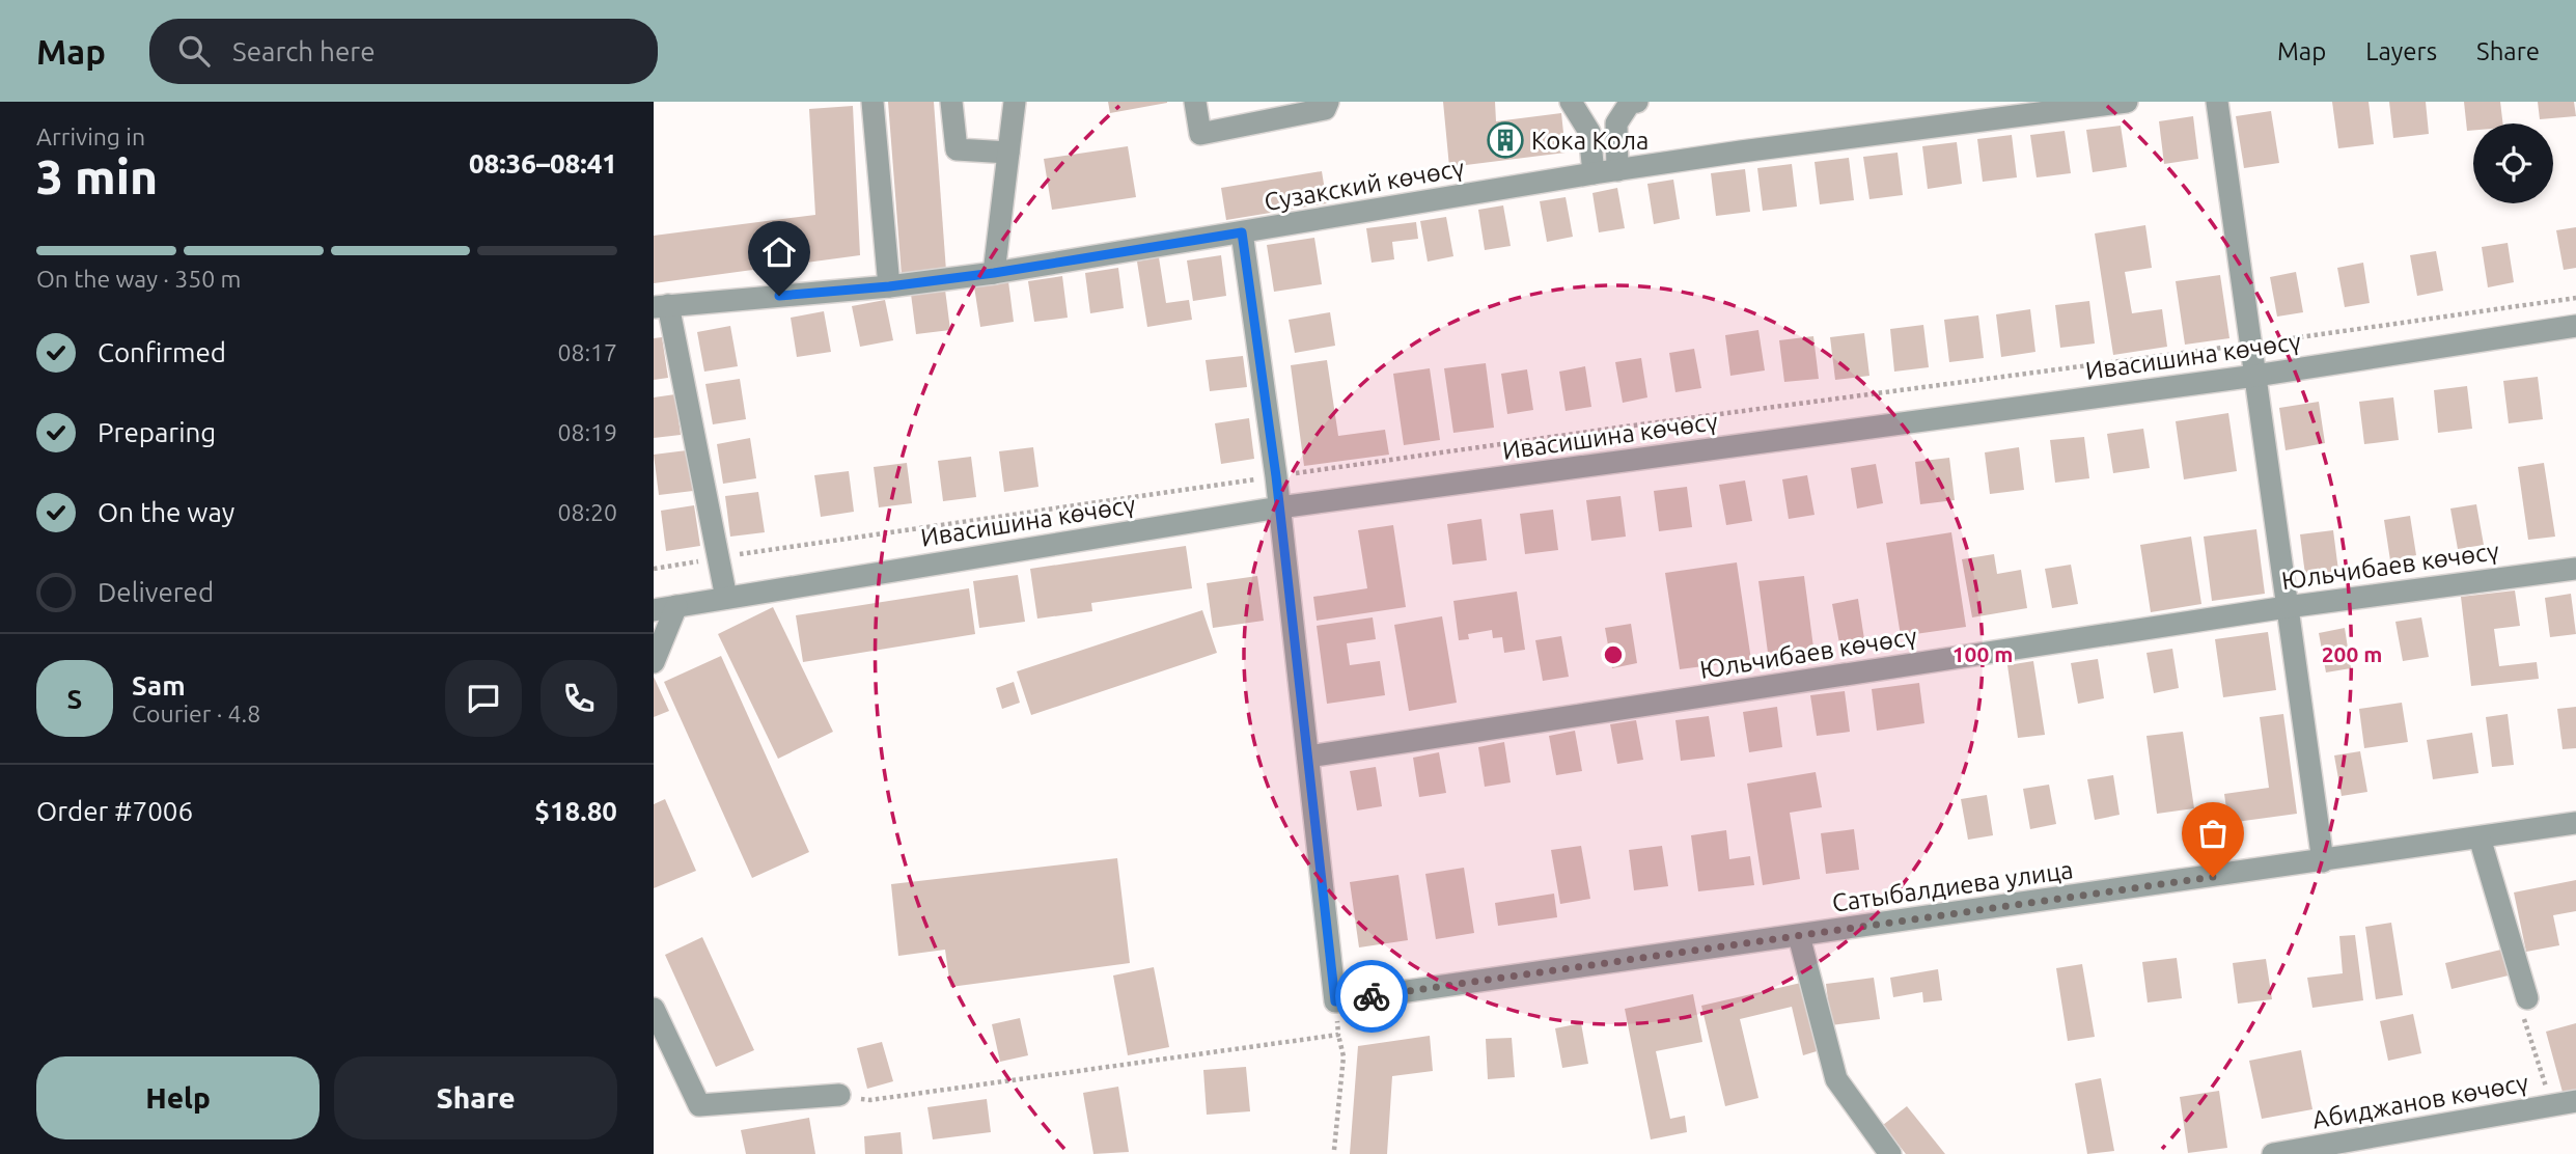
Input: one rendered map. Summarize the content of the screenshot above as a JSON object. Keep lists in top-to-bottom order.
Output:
{
  "streets": {
    "street": [
      "Сузакский көчөсү",
      "Ивасишина көчөсү",
      "Юльчибаев көчөсү",
      "Сатыбалдиева улица",
      "Абиджанов көчөсү"
    ]
  },
  "places": {
    "building": ["Кока Кола"]
  },
  "page": {
    "header": "Map",
    "search": "Search here",
    "nav": ["Map", "Layers", "Share"],
    "heading": ["3 min", "Arriving in", "08:36–08:41"],
    "panel": [
      "Sam",
      "Courier · 4.8",
      "Order #7006",
      "$18.80"
    ],
    "bar": "On the way · 350 m",
    "list": [
      ["Confirmed", "08:17"],
      ["Preparing", "08:19"],
      ["On the way", "08:20"],
      "Delivered"
    ],
    "round": "S",
    "buttons": ["Help", "Share"]
  },
  "rings": ["100 m", "200 m"]
}
